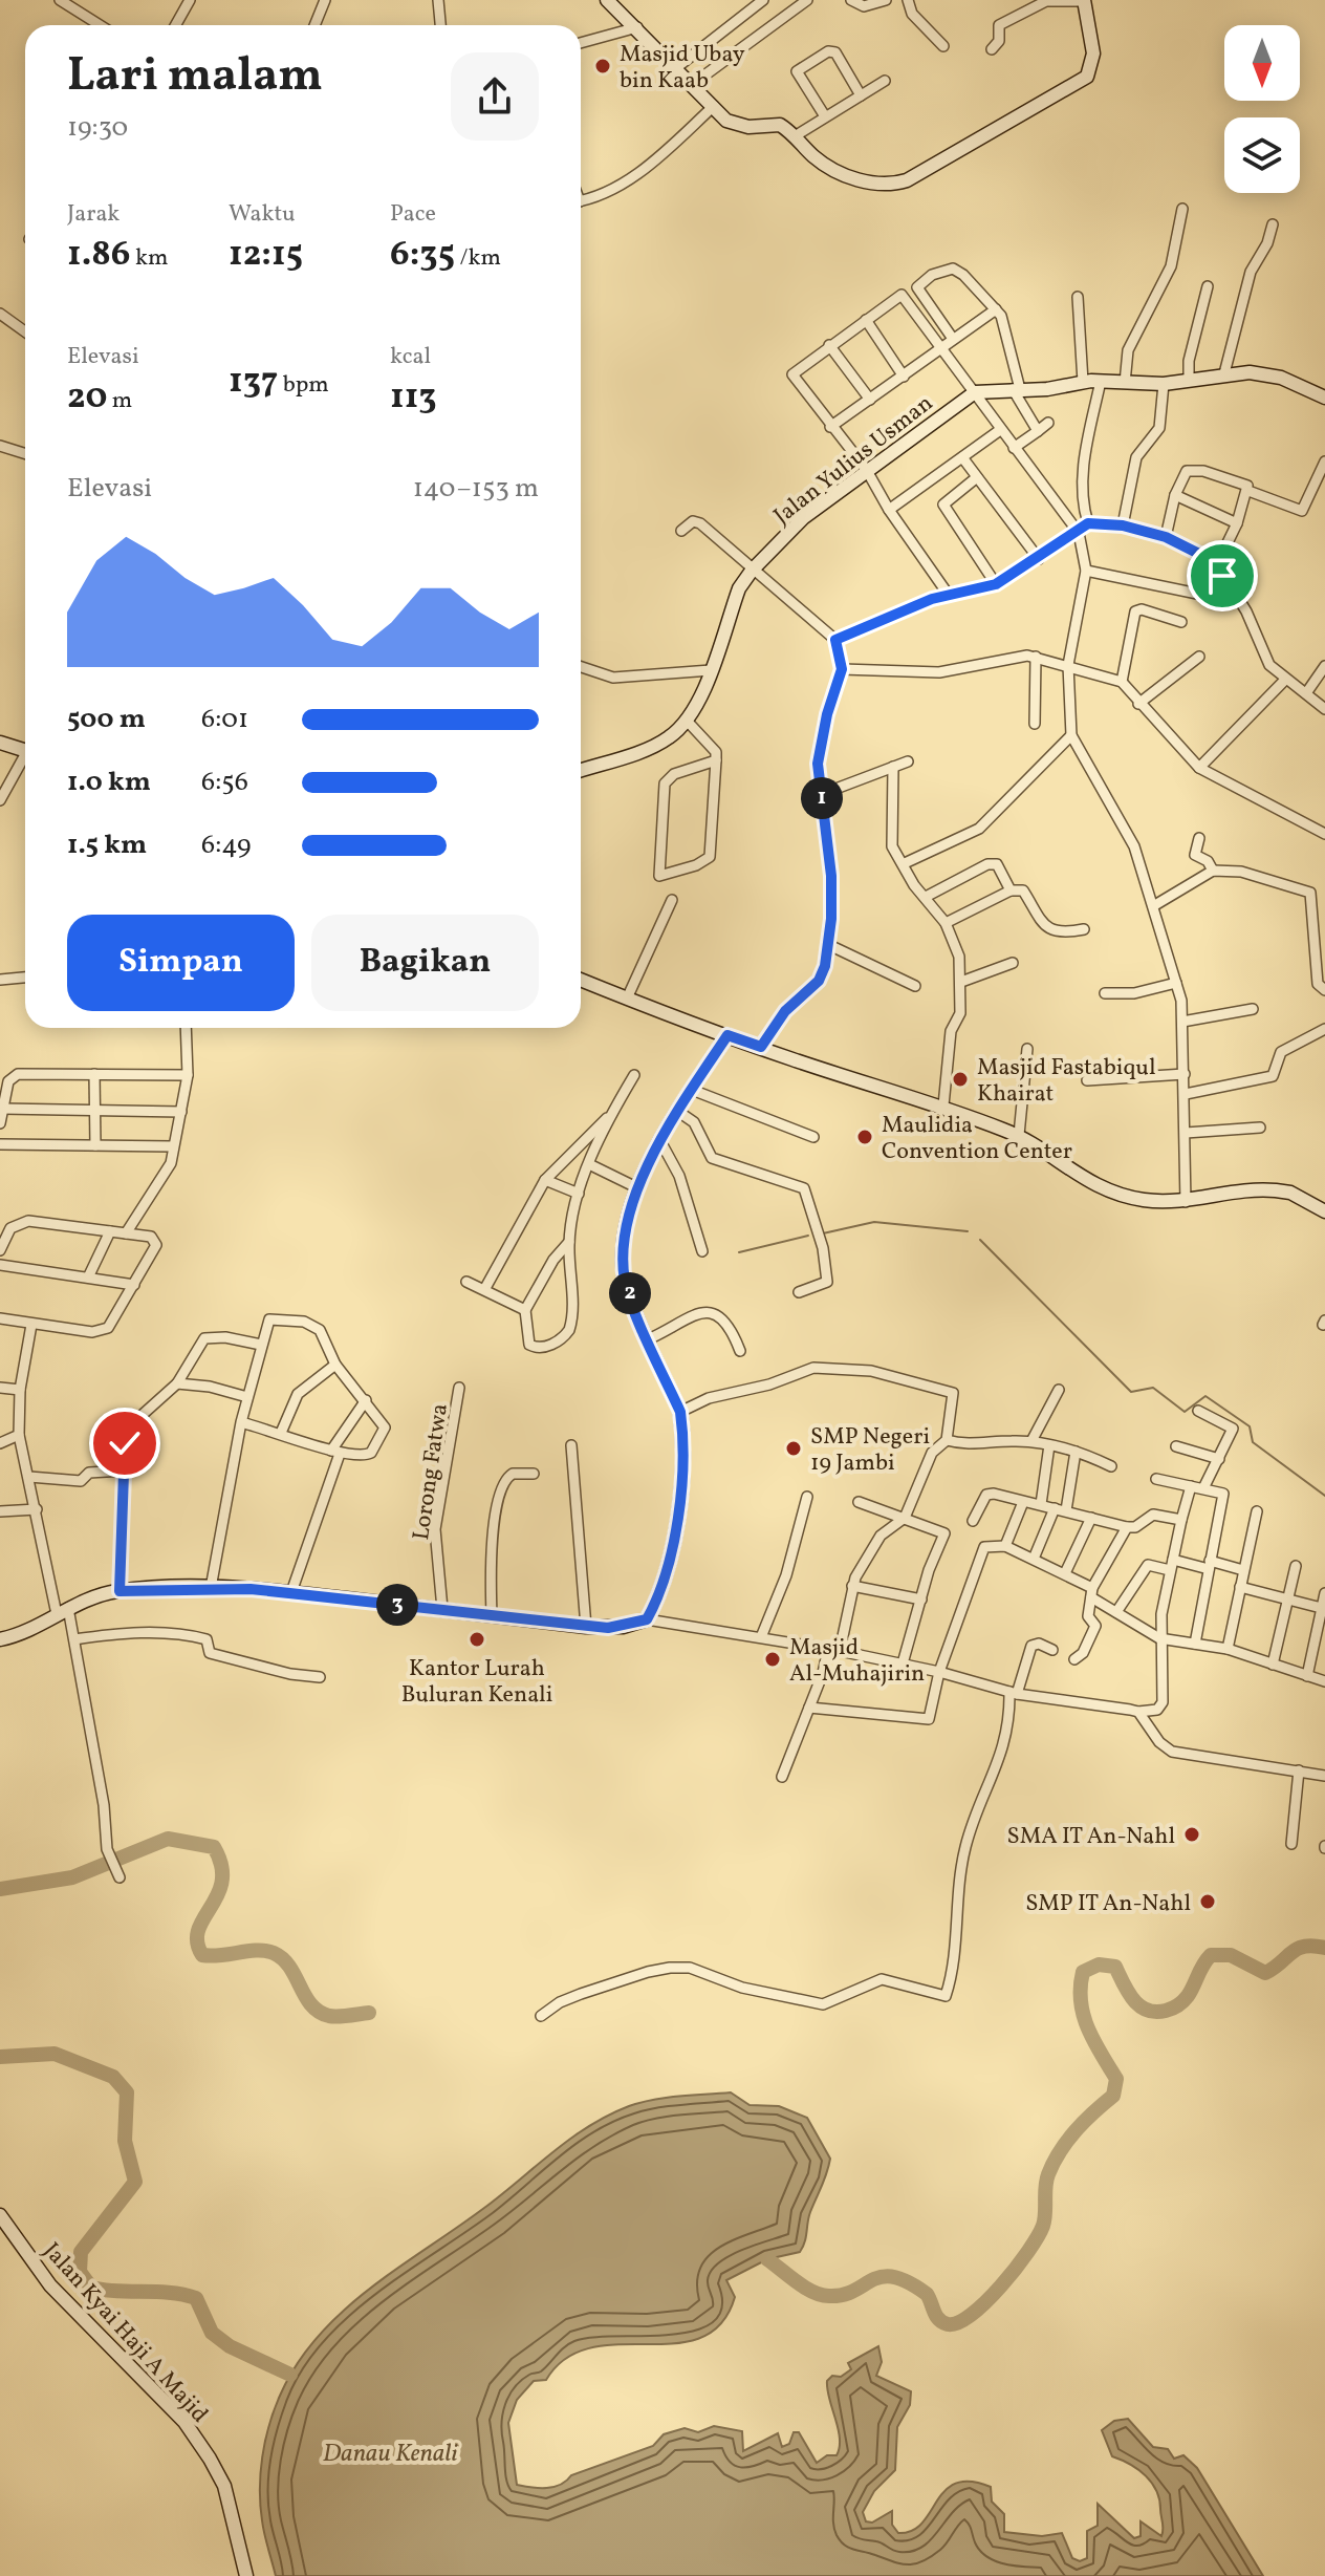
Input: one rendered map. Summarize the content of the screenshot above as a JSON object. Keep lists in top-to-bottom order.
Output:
{
  "streets": {
    "street": ["Jalan Yulius Usman", "Lorong Fatwa", "Jalan Kyai Haji A Majid"]
  },
  "water": ["Danau Kenali"],
  "places": [
    "Masjid Ubay bin Kaab",
    "Masjid Fastabiqul Khairat",
    "Maulidia Convention Center",
    "SMP Negeri 19 Jambi",
    "Kantor Lurah Buluran Kenali",
    "Masjid Al-Muhajirin",
    "SMA IT An-Nahl",
    "SMP IT An-Nahl"
  ],
  "north": "bottom",
  "page": {
    "heading": ["Lari malam", "19:30"],
    "stats": [
      ["Jarak", "1.86 km"],
      ["Waktu", "12:15"],
      ["Pace", "6:35 /km"],
      ["Elevasi", "20 m"],
      ["137 bpm"],
      ["kcal", "113"]
    ],
    "chart": ["Elevasi", "140–153 m"],
    "list": [
      {
        "name": "500 m",
        "note": "6:01"
      },
      {
        "name": "1.0 km",
        "note": "6:56"
      },
      {
        "name": "1.5 km",
        "note": "6:49"
      }
    ],
    "pins": ["1", "2", "3"],
    "buttons": ["Simpan", "Bagikan"]
  }
}
